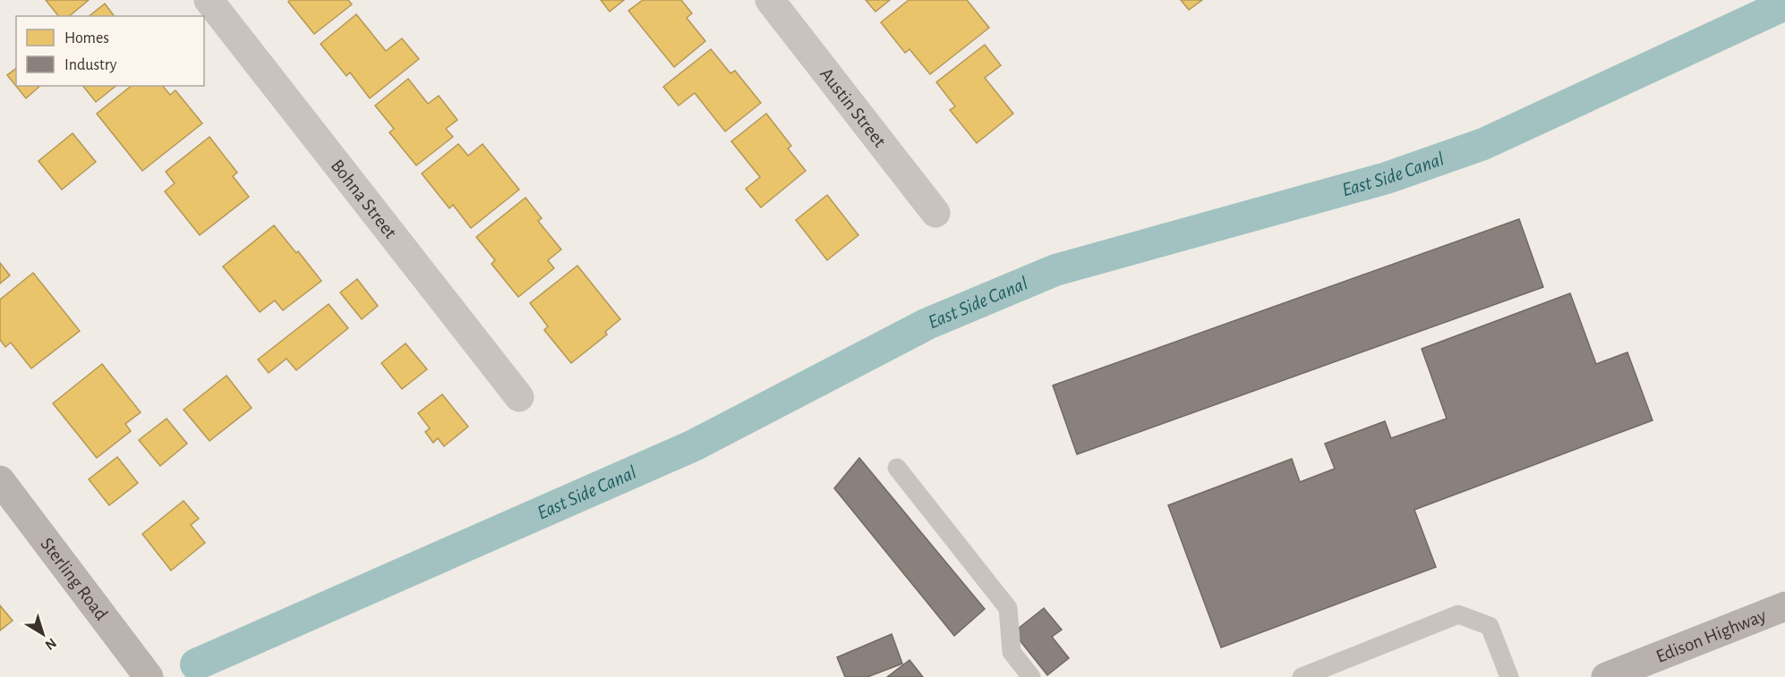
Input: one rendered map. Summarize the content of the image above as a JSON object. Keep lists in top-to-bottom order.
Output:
{
  "streets": {
    "main road": ["Edison Highway"],
    "street": ["Austin Street", "Bohna Street", "Sterling Road"]
  },
  "water": ["East Side Canal"],
  "legend": ["Homes", "Industry"],
  "north": "bottom right"
}
